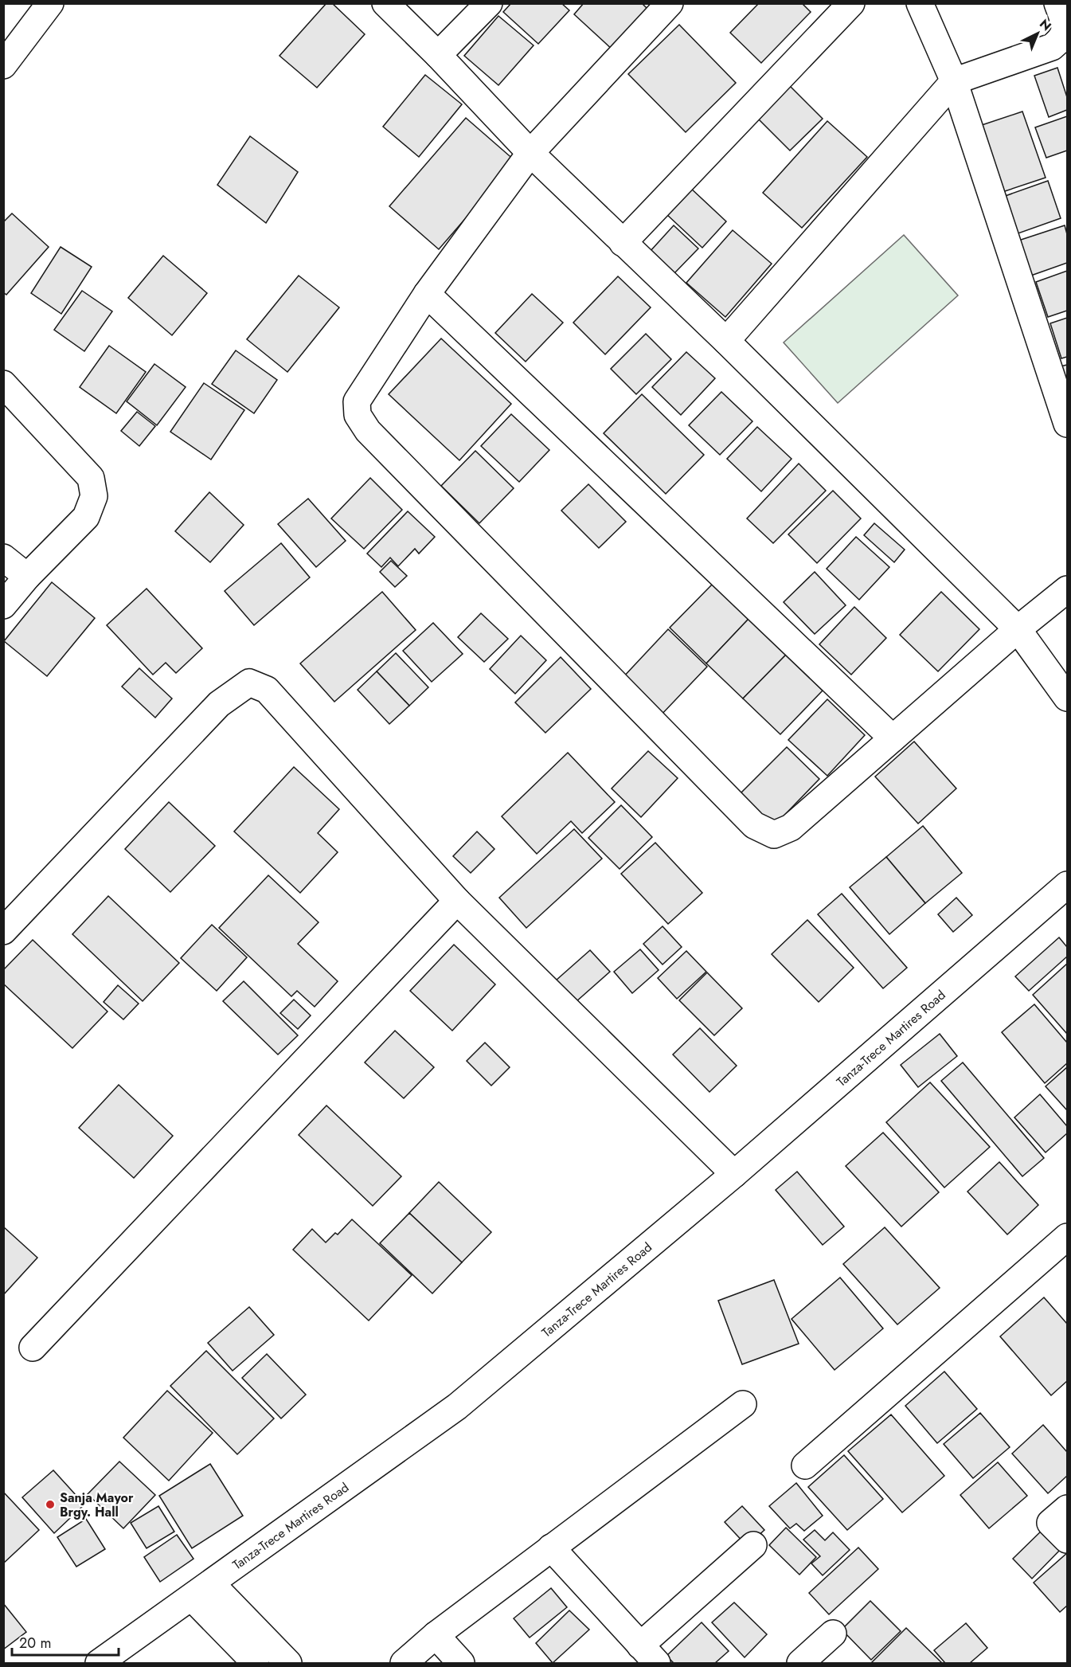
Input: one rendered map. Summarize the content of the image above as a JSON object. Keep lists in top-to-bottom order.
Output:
{
  "streets": {
    "street": ["Tanza-Trece Martires Road"]
  },
  "places": ["Sanja Mayor Brgy. Hall"],
  "scale_bar": "20 m",
  "north": "top right"
}
